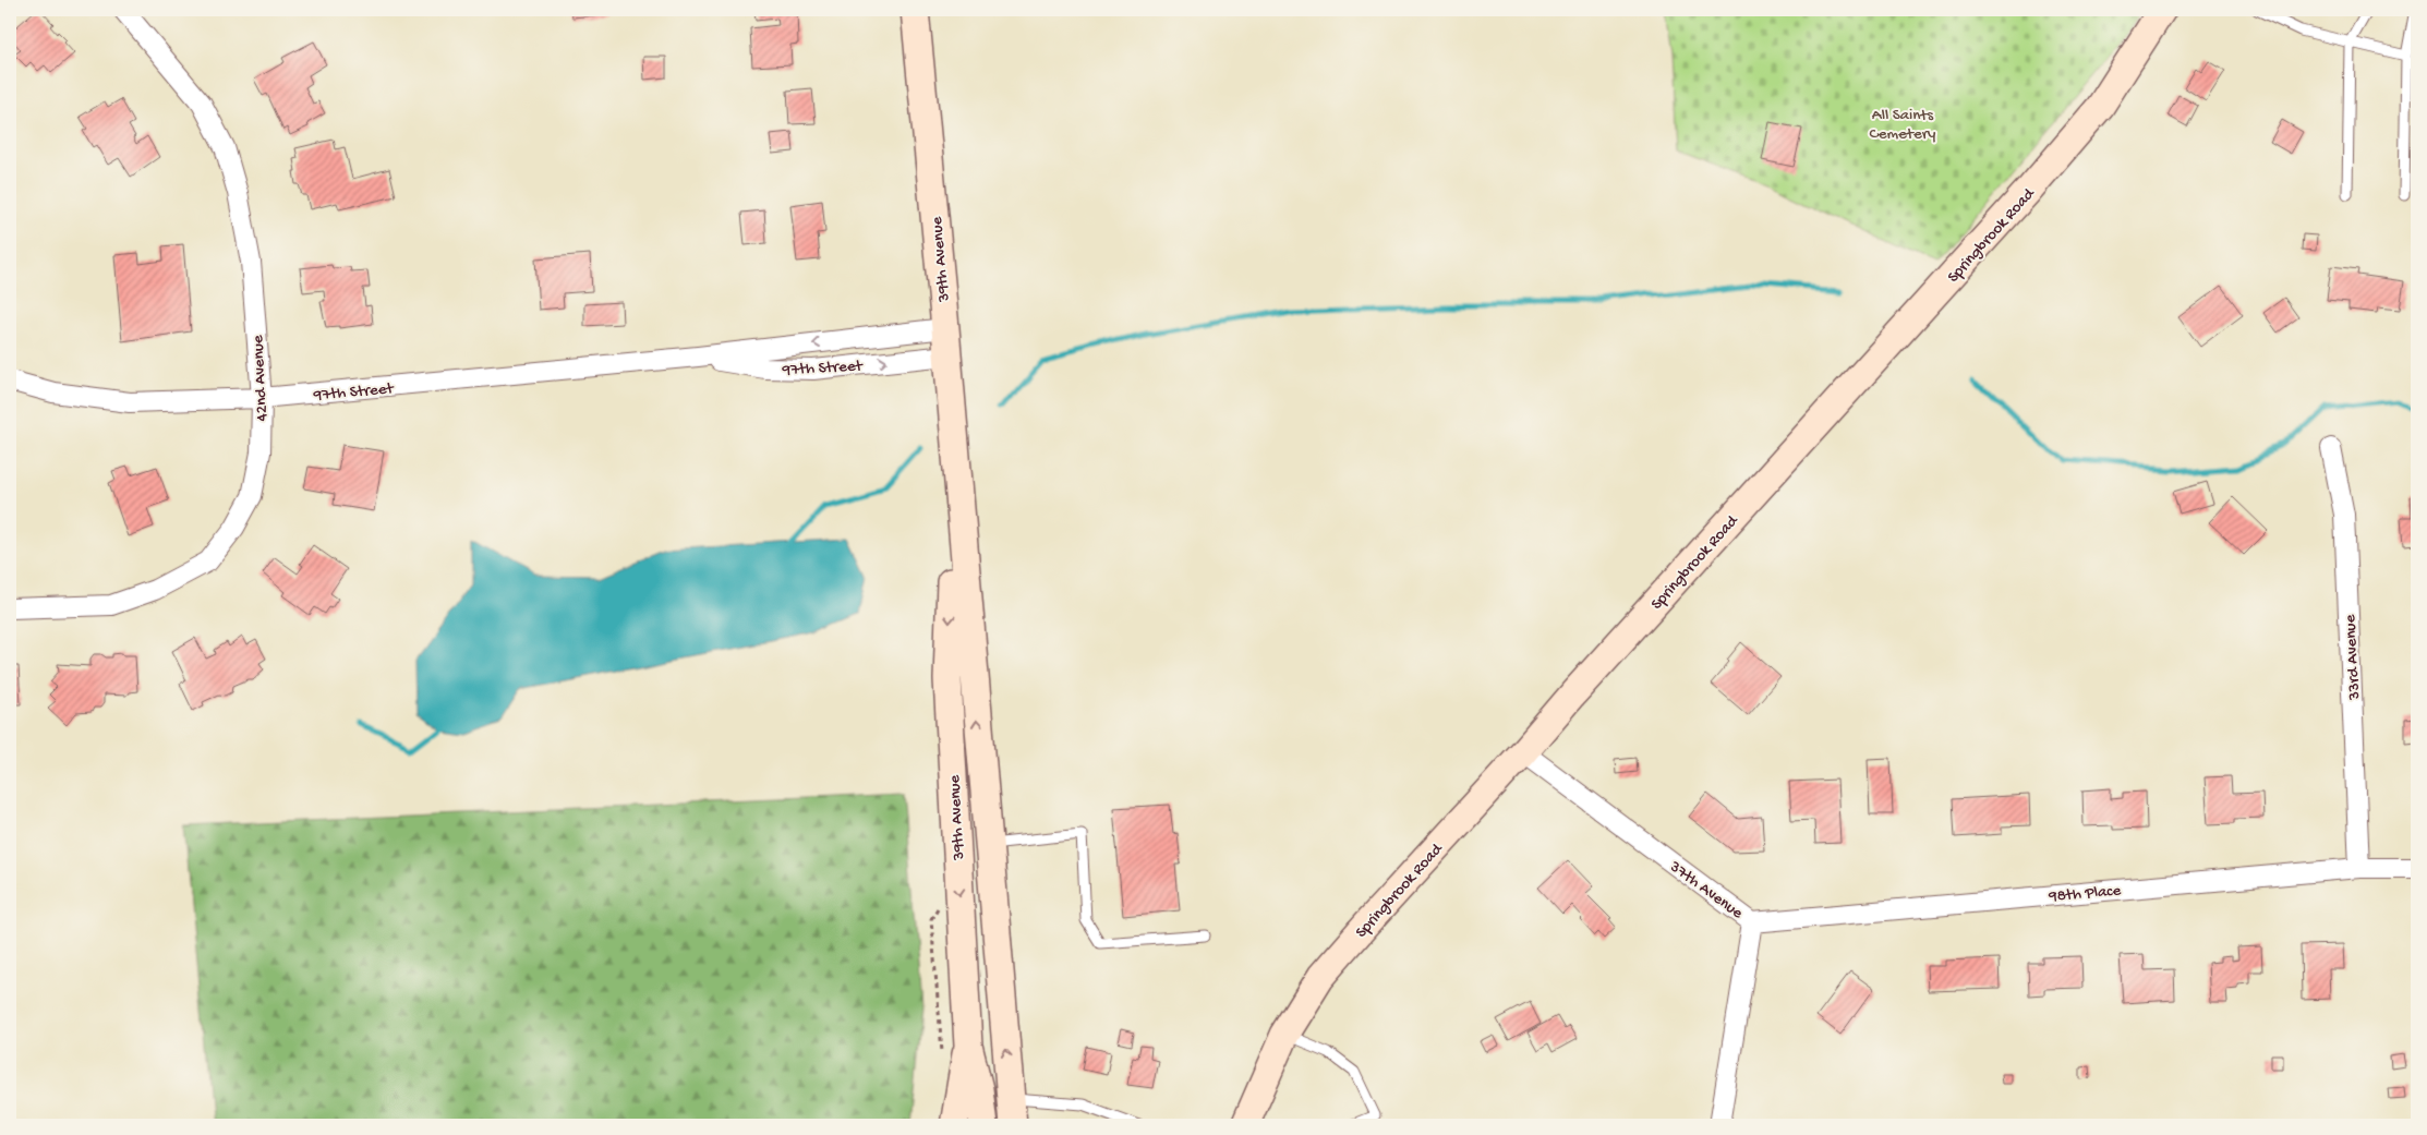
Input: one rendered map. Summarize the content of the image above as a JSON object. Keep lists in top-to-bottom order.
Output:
{
  "streets": {
    "main road": ["Springbrook Road", "39th Avenue"],
    "street": [
      "97th Street",
      "42nd Avenue",
      "33rd Avenue",
      "37th Avenue",
      "98th Place"
    ]
  },
  "crossings": [
    ["Springbrook Road", "37th Avenue"],
    ["39th Avenue", "97th Street"],
    ["97th Street", "42nd Avenue"],
    ["33rd Avenue", "98th Place"],
    ["37th Avenue", "98th Place"]
  ],
  "parks": ["All Saints Cemetery"]
}
